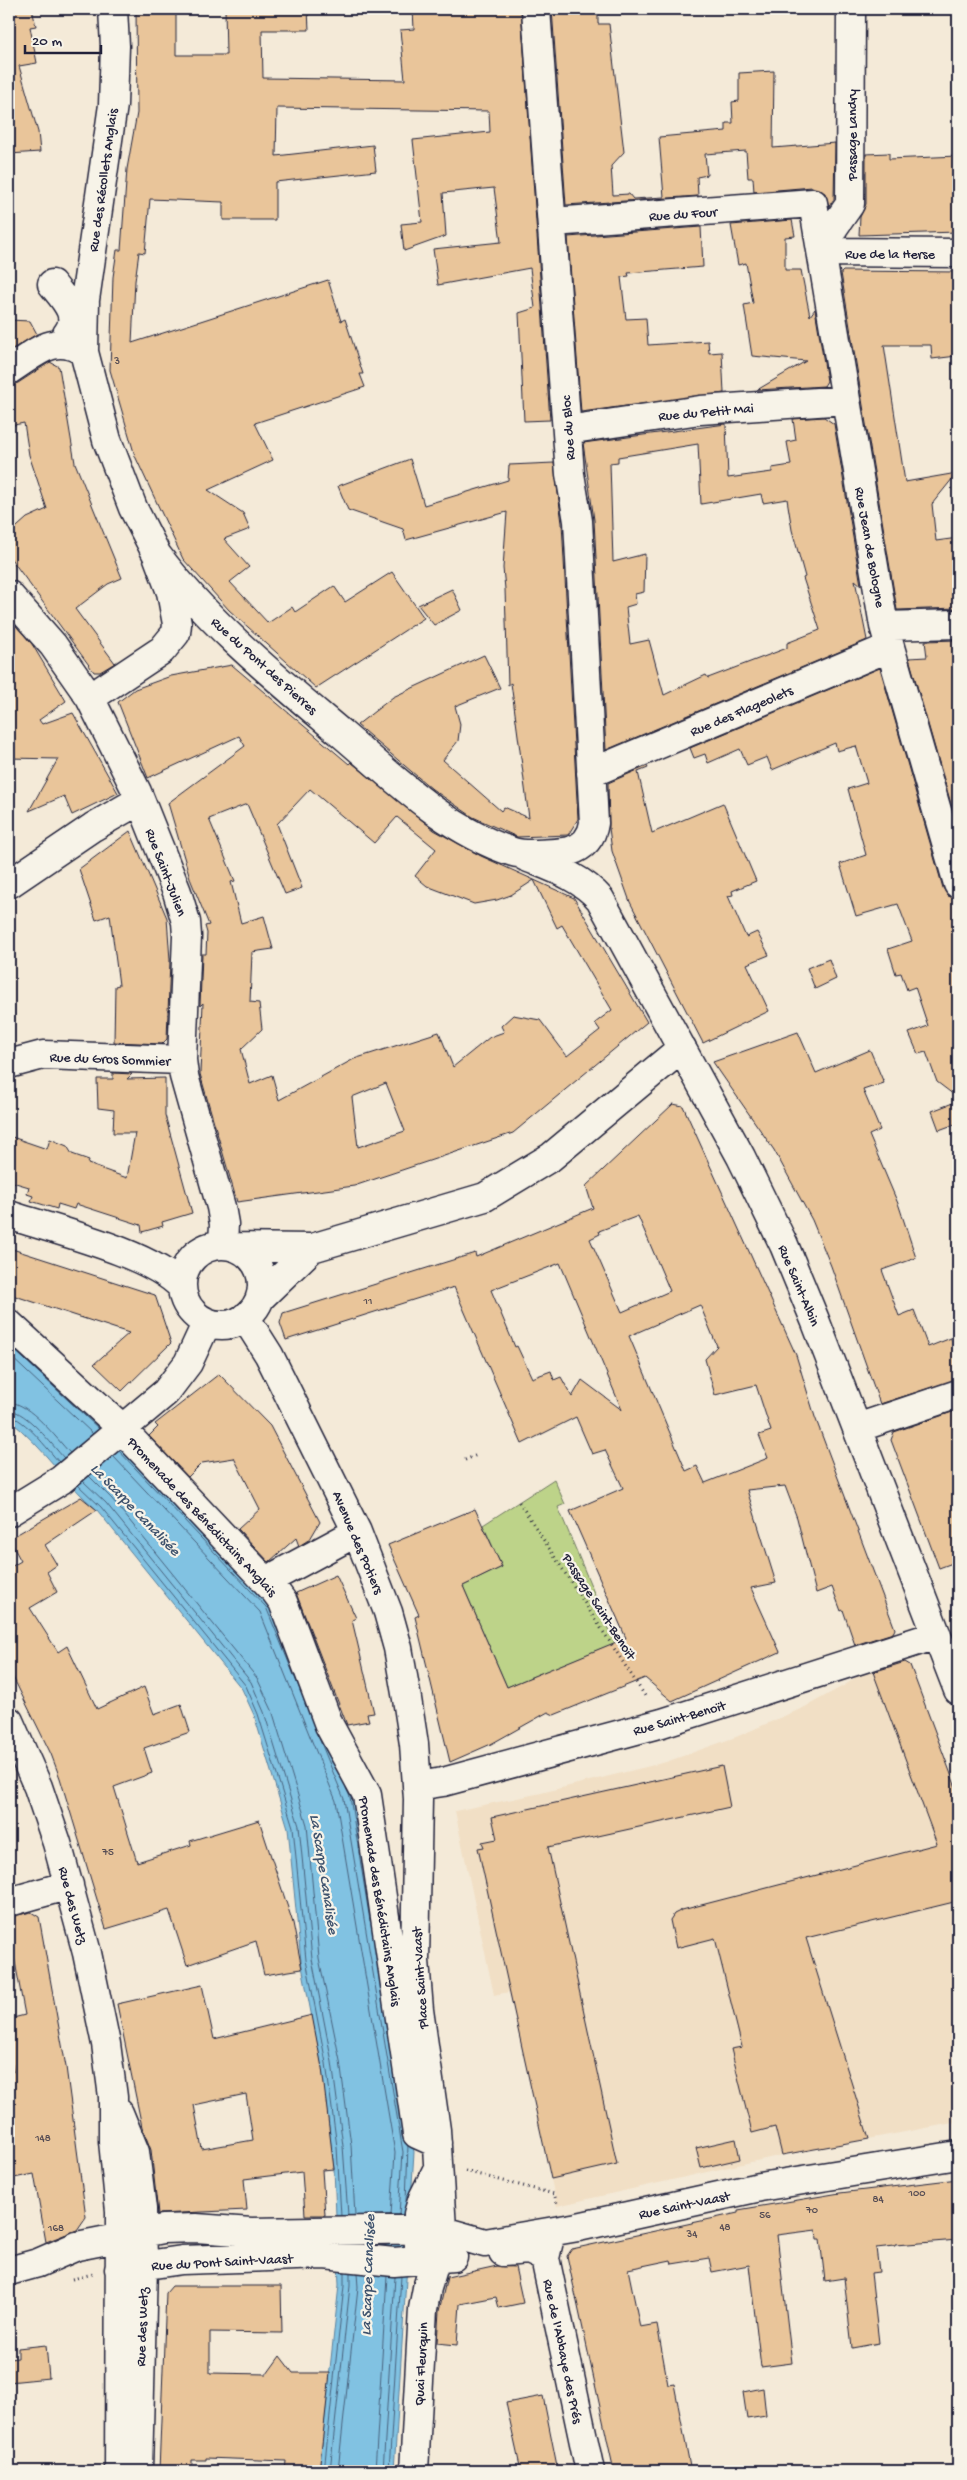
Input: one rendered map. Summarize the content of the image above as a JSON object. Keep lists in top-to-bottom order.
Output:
{
  "streets": {
    "street": [
      "Passage Landry",
      "Rue des Récollets Anglais",
      "Rue du Four",
      "Rue de la Herse",
      "Rue du Petit Mai",
      "Rue du Bloc",
      "Rue Jean de Bologne",
      "Rue du Pont des Pierres",
      "Rue des Flageolets",
      "Rue Saint-Julien",
      "Rue du Gros Sommier",
      "Rue Saint-Albin",
      "Promenade des Bénédictains Anglais",
      "Avenue des Potiers",
      "Rue Saint-Benoït",
      "Rue des Wetz",
      "Place Saint-Vaast",
      "Rue Saint-Vaast",
      "Rue du Pont Saint-Vaast",
      "Rue de l'Abbaye des Prés",
      "Quai Fleurquin"
    ],
    "path": ["Passage Saint-Benoït"]
  },
  "crossings": [
    ["Passage Landry", "Rue de la Herse"],
    ["Passage Landry", "Rue Jean de Bologne"],
    ["Rue des Récollets Anglais", "Rue du Pont des Pierres"],
    ["Rue du Four", "Rue du Bloc"],
    ["Rue du Four", "Rue Jean de Bologne"],
    ["Rue de la Herse", "Rue Jean de Bologne"],
    ["Rue du Petit Mai", "Rue du Bloc"],
    ["Rue du Petit Mai", "Rue Jean de Bologne"],
    ["Rue du Bloc", "Rue du Pont des Pierres"],
    ["Rue du Bloc", "Rue des Flageolets"],
    ["Rue Jean de Bologne", "Rue des Flageolets"],
    ["Rue du Pont des Pierres", "Rue Saint-Albin"],
    ["Rue Saint-Julien", "Rue du Gros Sommier"],
    ["Rue Saint-Julien", "Avenue des Potiers"],
    ["Rue Saint-Albin", "Rue Saint-Benoït"],
    ["Promenade des Bénédictains Anglais", "Place Saint-Vaast"],
    ["Avenue des Potiers", "Rue Saint-Benoït"],
    ["Avenue des Potiers", "Place Saint-Vaast"],
    ["Passage Saint-Benoït", "Rue Saint-Benoït"],
    ["Rue Saint-Benoït", "Place Saint-Vaast"],
    ["Rue des Wetz", "Rue du Pont Saint-Vaast"],
    ["Place Saint-Vaast", "Rue Saint-Vaast"],
    ["Place Saint-Vaast", "Rue du Pont Saint-Vaast"],
    ["Place Saint-Vaast", "Quai Fleurquin"],
    ["Rue Saint-Vaast", "Rue du Pont Saint-Vaast"],
    ["Rue Saint-Vaast", "Quai Fleurquin"],
    ["Rue du Pont Saint-Vaast", "Quai Fleurquin"]
  ],
  "water": ["La Scarpe Canalisée"],
  "house_numbers": [
    "3",
    "11",
    "75",
    "148",
    "100",
    "84",
    "70",
    "56",
    "48",
    "168",
    "34"
  ],
  "scale_bar": "20 m"
}
